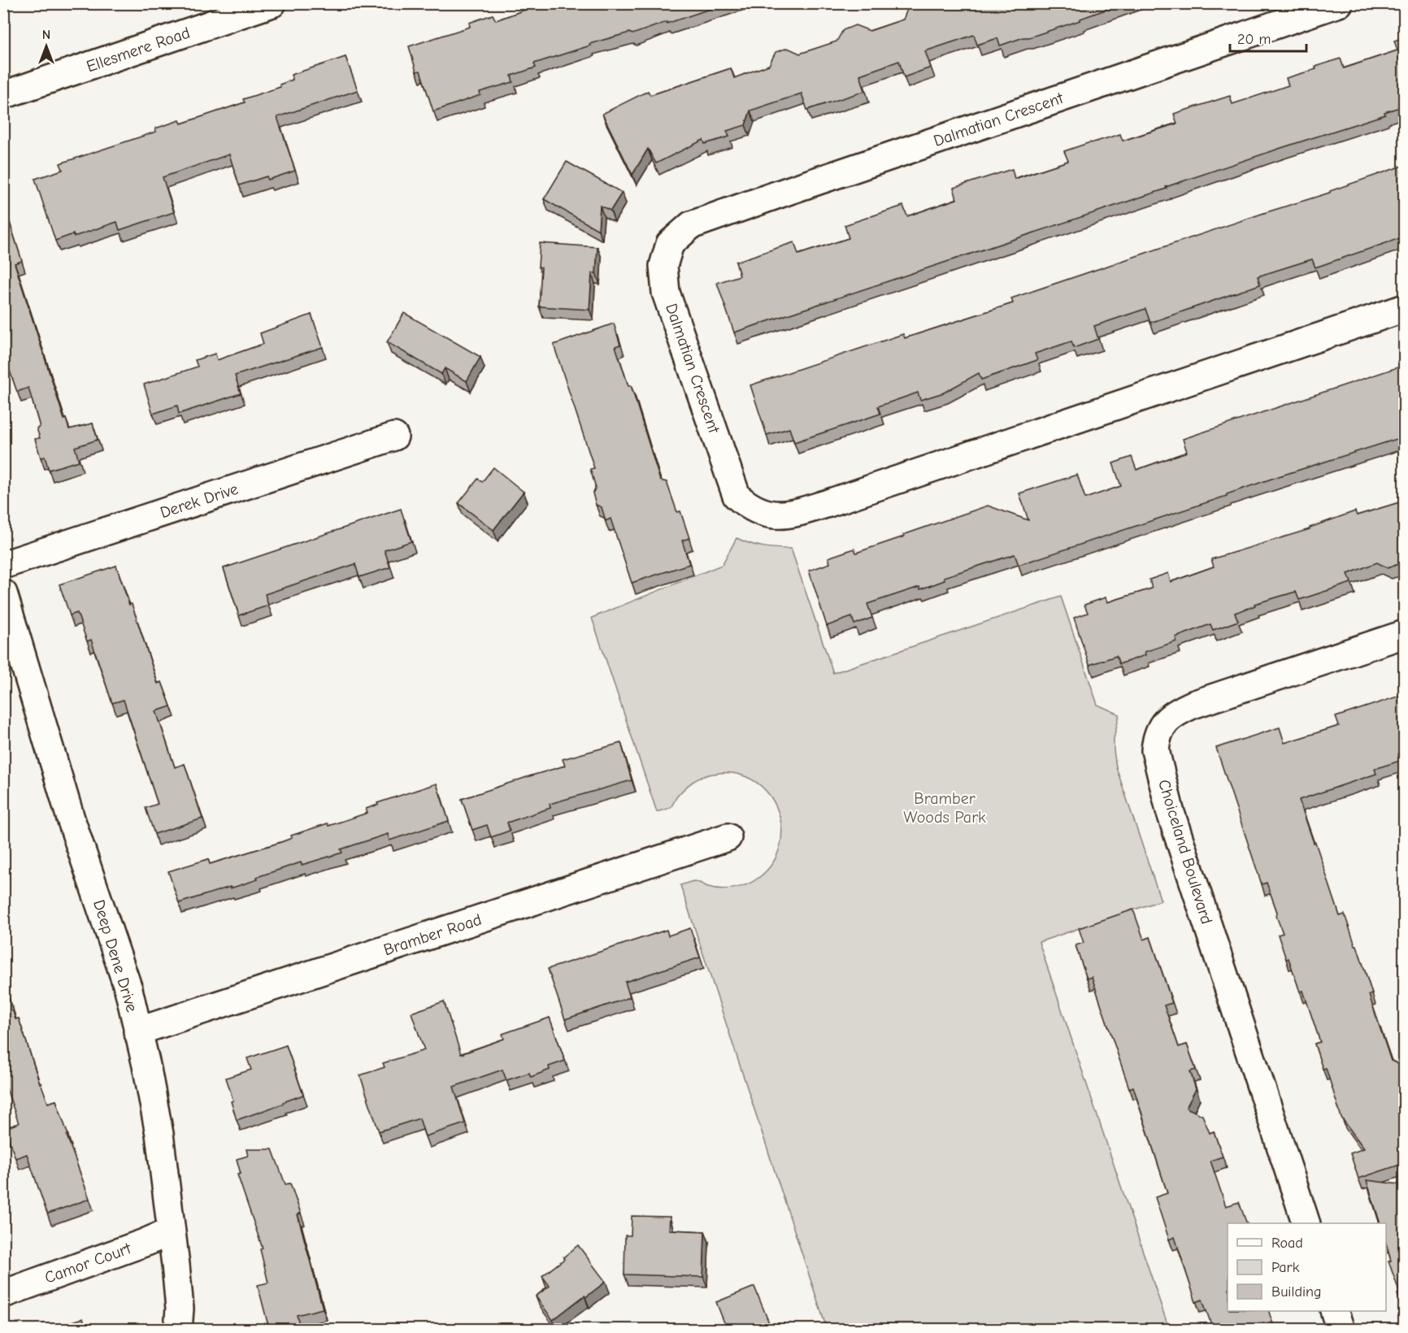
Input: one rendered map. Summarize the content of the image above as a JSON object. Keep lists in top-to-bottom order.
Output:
{
  "streets": {
    "street": [
      "Ellesmere Road",
      "Dalmatian Crescent",
      "Derek Drive",
      "Choiceland Boulevard",
      "Bramber Road",
      "Deep Dene Drive",
      "Camor Court"
    ]
  },
  "crossings": [
    ["Bramber Road", "Deep Dene Drive"],
    ["Deep Dene Drive", "Camor Court"]
  ],
  "parks": ["Bramber Woods Park"],
  "legend": ["Road", "Park", "Building"],
  "scale_bar": "20 m",
  "north": "top"
}
